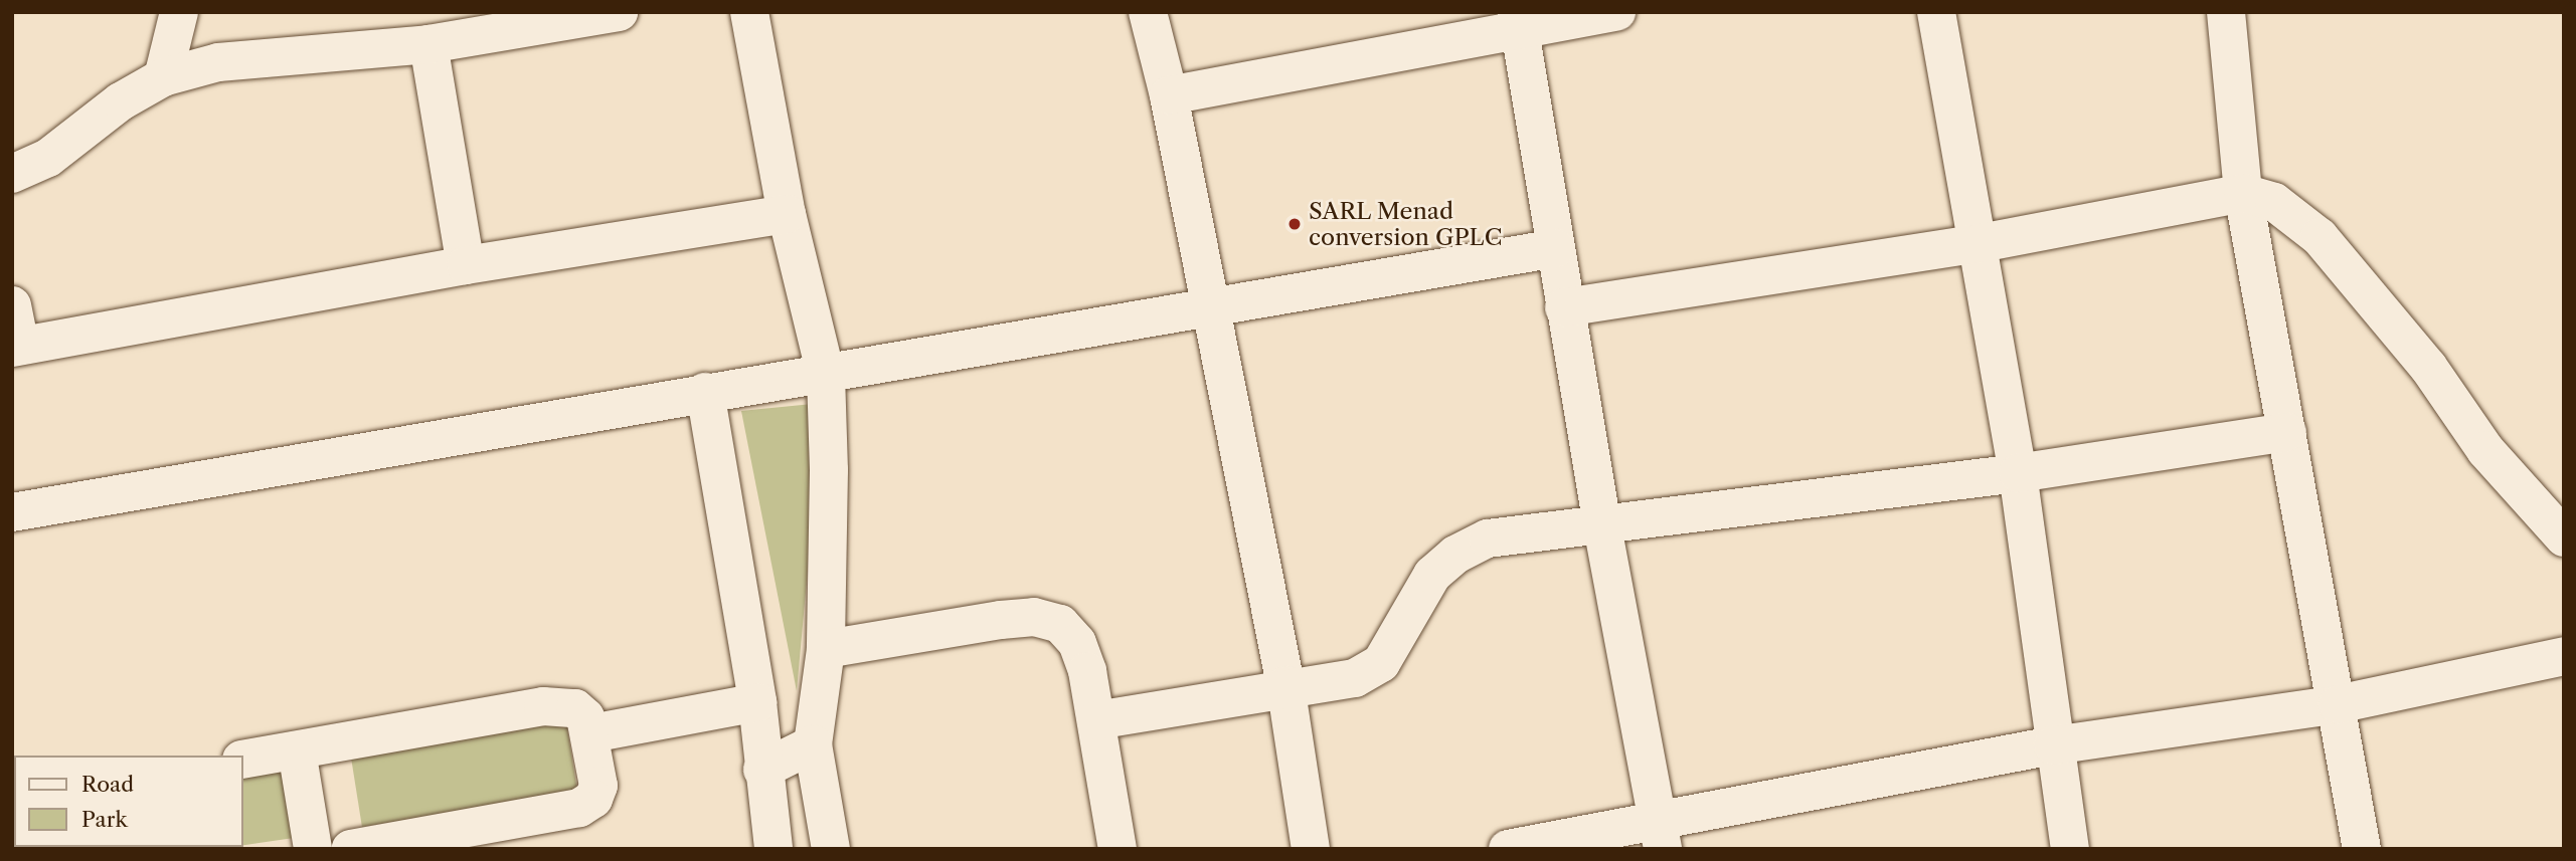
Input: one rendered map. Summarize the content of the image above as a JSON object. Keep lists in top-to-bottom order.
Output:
{
  "places": ["SARL Menad conversion GPLC"],
  "legend": ["Road", "Park"]
}
